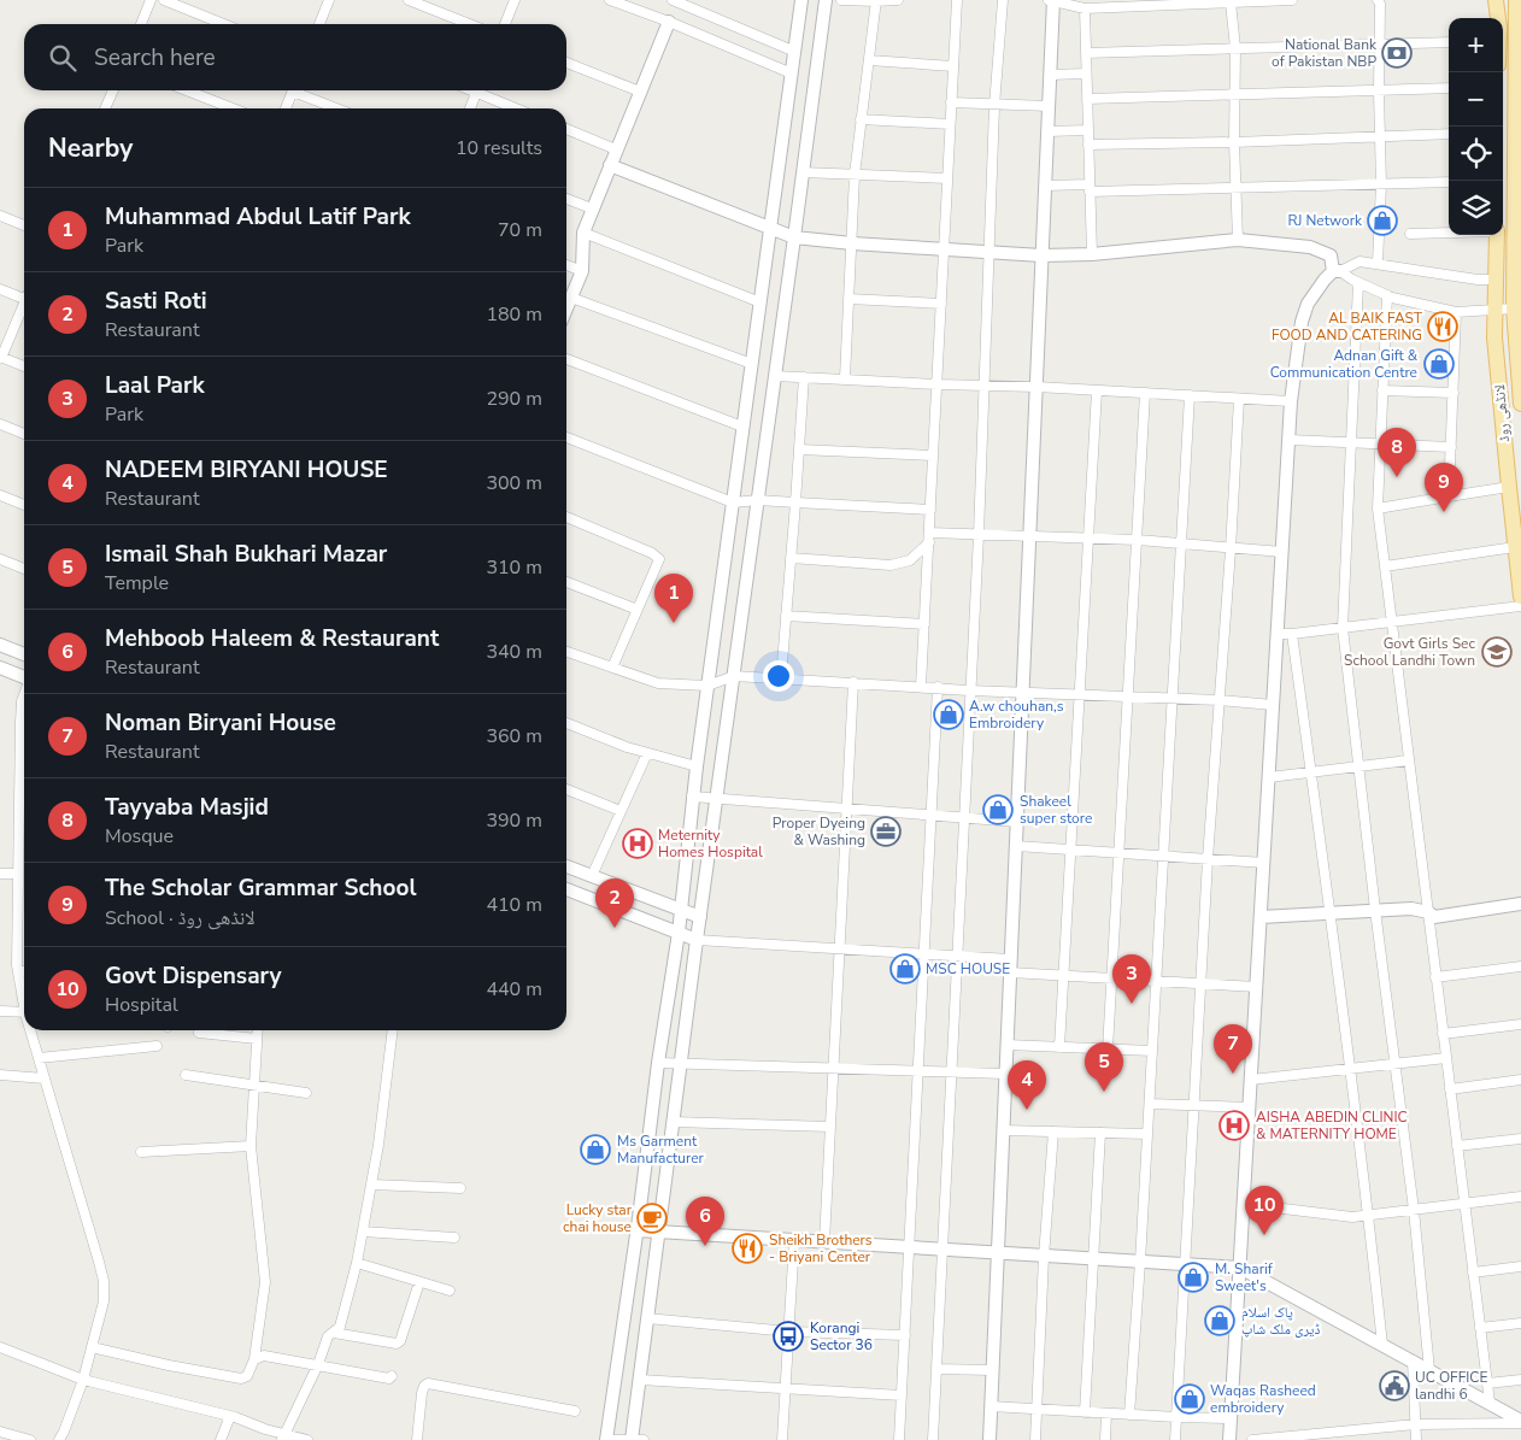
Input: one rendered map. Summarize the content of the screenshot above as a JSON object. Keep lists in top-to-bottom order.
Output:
{
  "streets": {
    "main road": ["لانڈھی روڈ"]
  },
  "places": {
    "bank": ["National Bank of Pakistan NBP"],
    "shop": [
      "RJ Network",
      "Adnan Gift & Communication Centre",
      "A.w chouhan,s Embroidery",
      "Shakeel super store",
      "MSC HOUSE",
      "Ms Garment Manufacturer",
      "M. Sharif Sweet's",
      "پاک اسلام ڈیری ملک شاپ",
      "Waqas Rasheed embroidery"
    ],
    "restaurant": ["AL BAIK FAST FOOD AND CATERING", "Sheikh Brothers - Briyani Center"],
    "school or university": ["Govt Girls Sec School Landhi Town"],
    "office": ["Proper Dyeing & Washing"],
    "hospital": ["Meternity Homes Hospital", "AISHA ABEDIN CLINIC & MATERNITY HOME"],
    "cafe": ["Lucky star chai house"],
    "bus stop": ["Korangi Sector 36"],
    "public building": ["UC OFFICE landhi 6"]
  },
  "page": {
    "map_buttons": ["+", "−"],
    "search": "Search here",
    "heading": ["Nearby", "10 results"],
    "list": [
      {
        "mark": "1",
        "name": "Muhammad Abdul Latif Park",
        "note": "Park",
        "value": "70 m"
      },
      {
        "mark": "2",
        "name": "Sasti Roti",
        "note": "Restaurant",
        "value": "180 m"
      },
      {
        "mark": "3",
        "name": "Laal Park",
        "note": "Park",
        "value": "290 m"
      },
      {
        "mark": "4",
        "name": "NADEEM BIRYANI HOUSE",
        "note": "Restaurant",
        "value": "300 m"
      },
      {
        "mark": "5",
        "name": "Ismail Shah Bukhari Mazar",
        "note": "Temple",
        "value": "310 m"
      },
      {
        "mark": "6",
        "name": "Mehboob Haleem & Restaurant",
        "note": "Restaurant",
        "value": "340 m"
      },
      {
        "mark": "7",
        "name": "Noman Biryani House",
        "note": "Restaurant",
        "value": "360 m"
      },
      {
        "mark": "8",
        "name": "Tayyaba Masjid",
        "note": "Mosque",
        "value": "390 m"
      },
      {
        "mark": "9",
        "name": "The Scholar Grammar School",
        "note": "School · لانڈھی روڈ",
        "value": "410 m"
      },
      {
        "mark": "10",
        "name": "Govt Dispensary",
        "note": "Hospital",
        "value": "440 m"
      }
    ],
    "pins": [
      "8",
      "9",
      "1",
      "2",
      "3",
      "7",
      "5",
      "4",
      "10",
      "6"
    ]
  }
}
